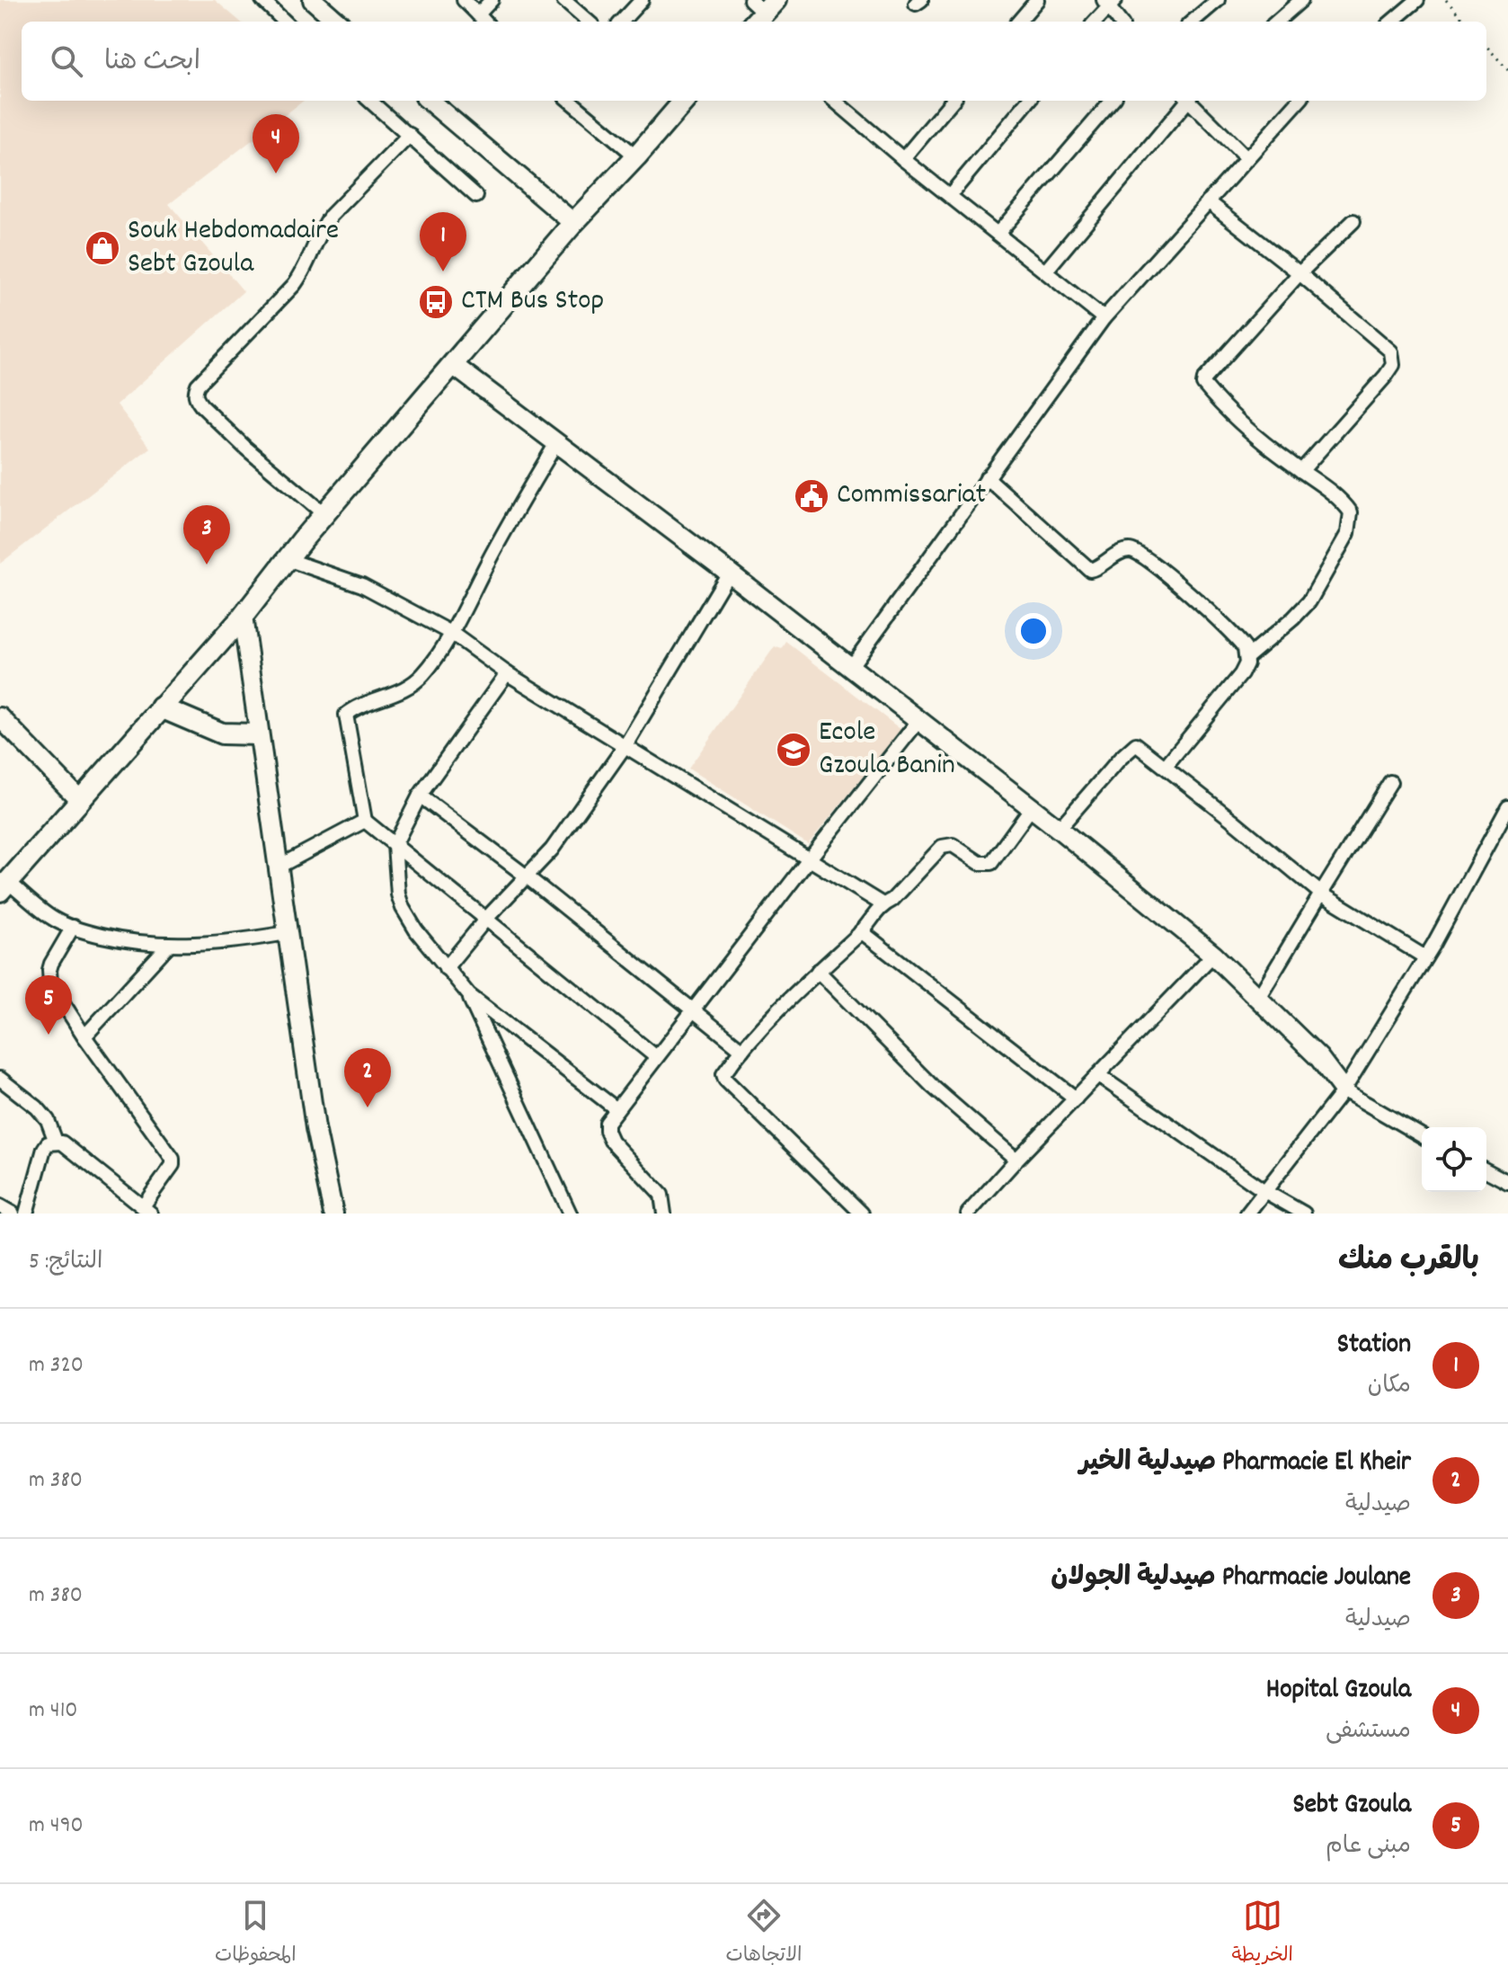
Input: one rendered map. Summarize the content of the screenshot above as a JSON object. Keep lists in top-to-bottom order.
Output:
{
  "places": {
    "shop": ["Souk Hebdomadaire Sebt Gzoula"],
    "bus stop": ["CTM Bus Stop"],
    "public building": ["Commissariat"],
    "school or university": ["Ecole Gzoula Banin"]
  },
  "page": {
    "search": "ابحث هنا",
    "pins": [
      "4",
      "1",
      "3",
      "5",
      "2"
    ],
    "heading": ["بالقرب منك", "النتائج: 5"],
    "list": [
      {
        "mark": "1",
        "name": "Station",
        "note": "مكان",
        "value": "320 m"
      },
      {
        "mark": "2",
        "name": "Pharmacie El Kheir صيدلية الخير",
        "note": "صيدلية",
        "value": "380 m"
      },
      {
        "mark": "3",
        "name": "Pharmacie Joulane صيدلية الجولان",
        "note": "صيدلية",
        "value": "380 m"
      },
      {
        "mark": "4",
        "name": "Hopital Gzoula",
        "note": "مستشفى",
        "value": "410 m"
      },
      {
        "mark": "5",
        "name": "Sebt Gzoula",
        "note": "مبنى عام",
        "value": "490 m"
      }
    ],
    "nav": ["الخريطة", "الاتجاهات", "المحفوظات"]
  }
}
